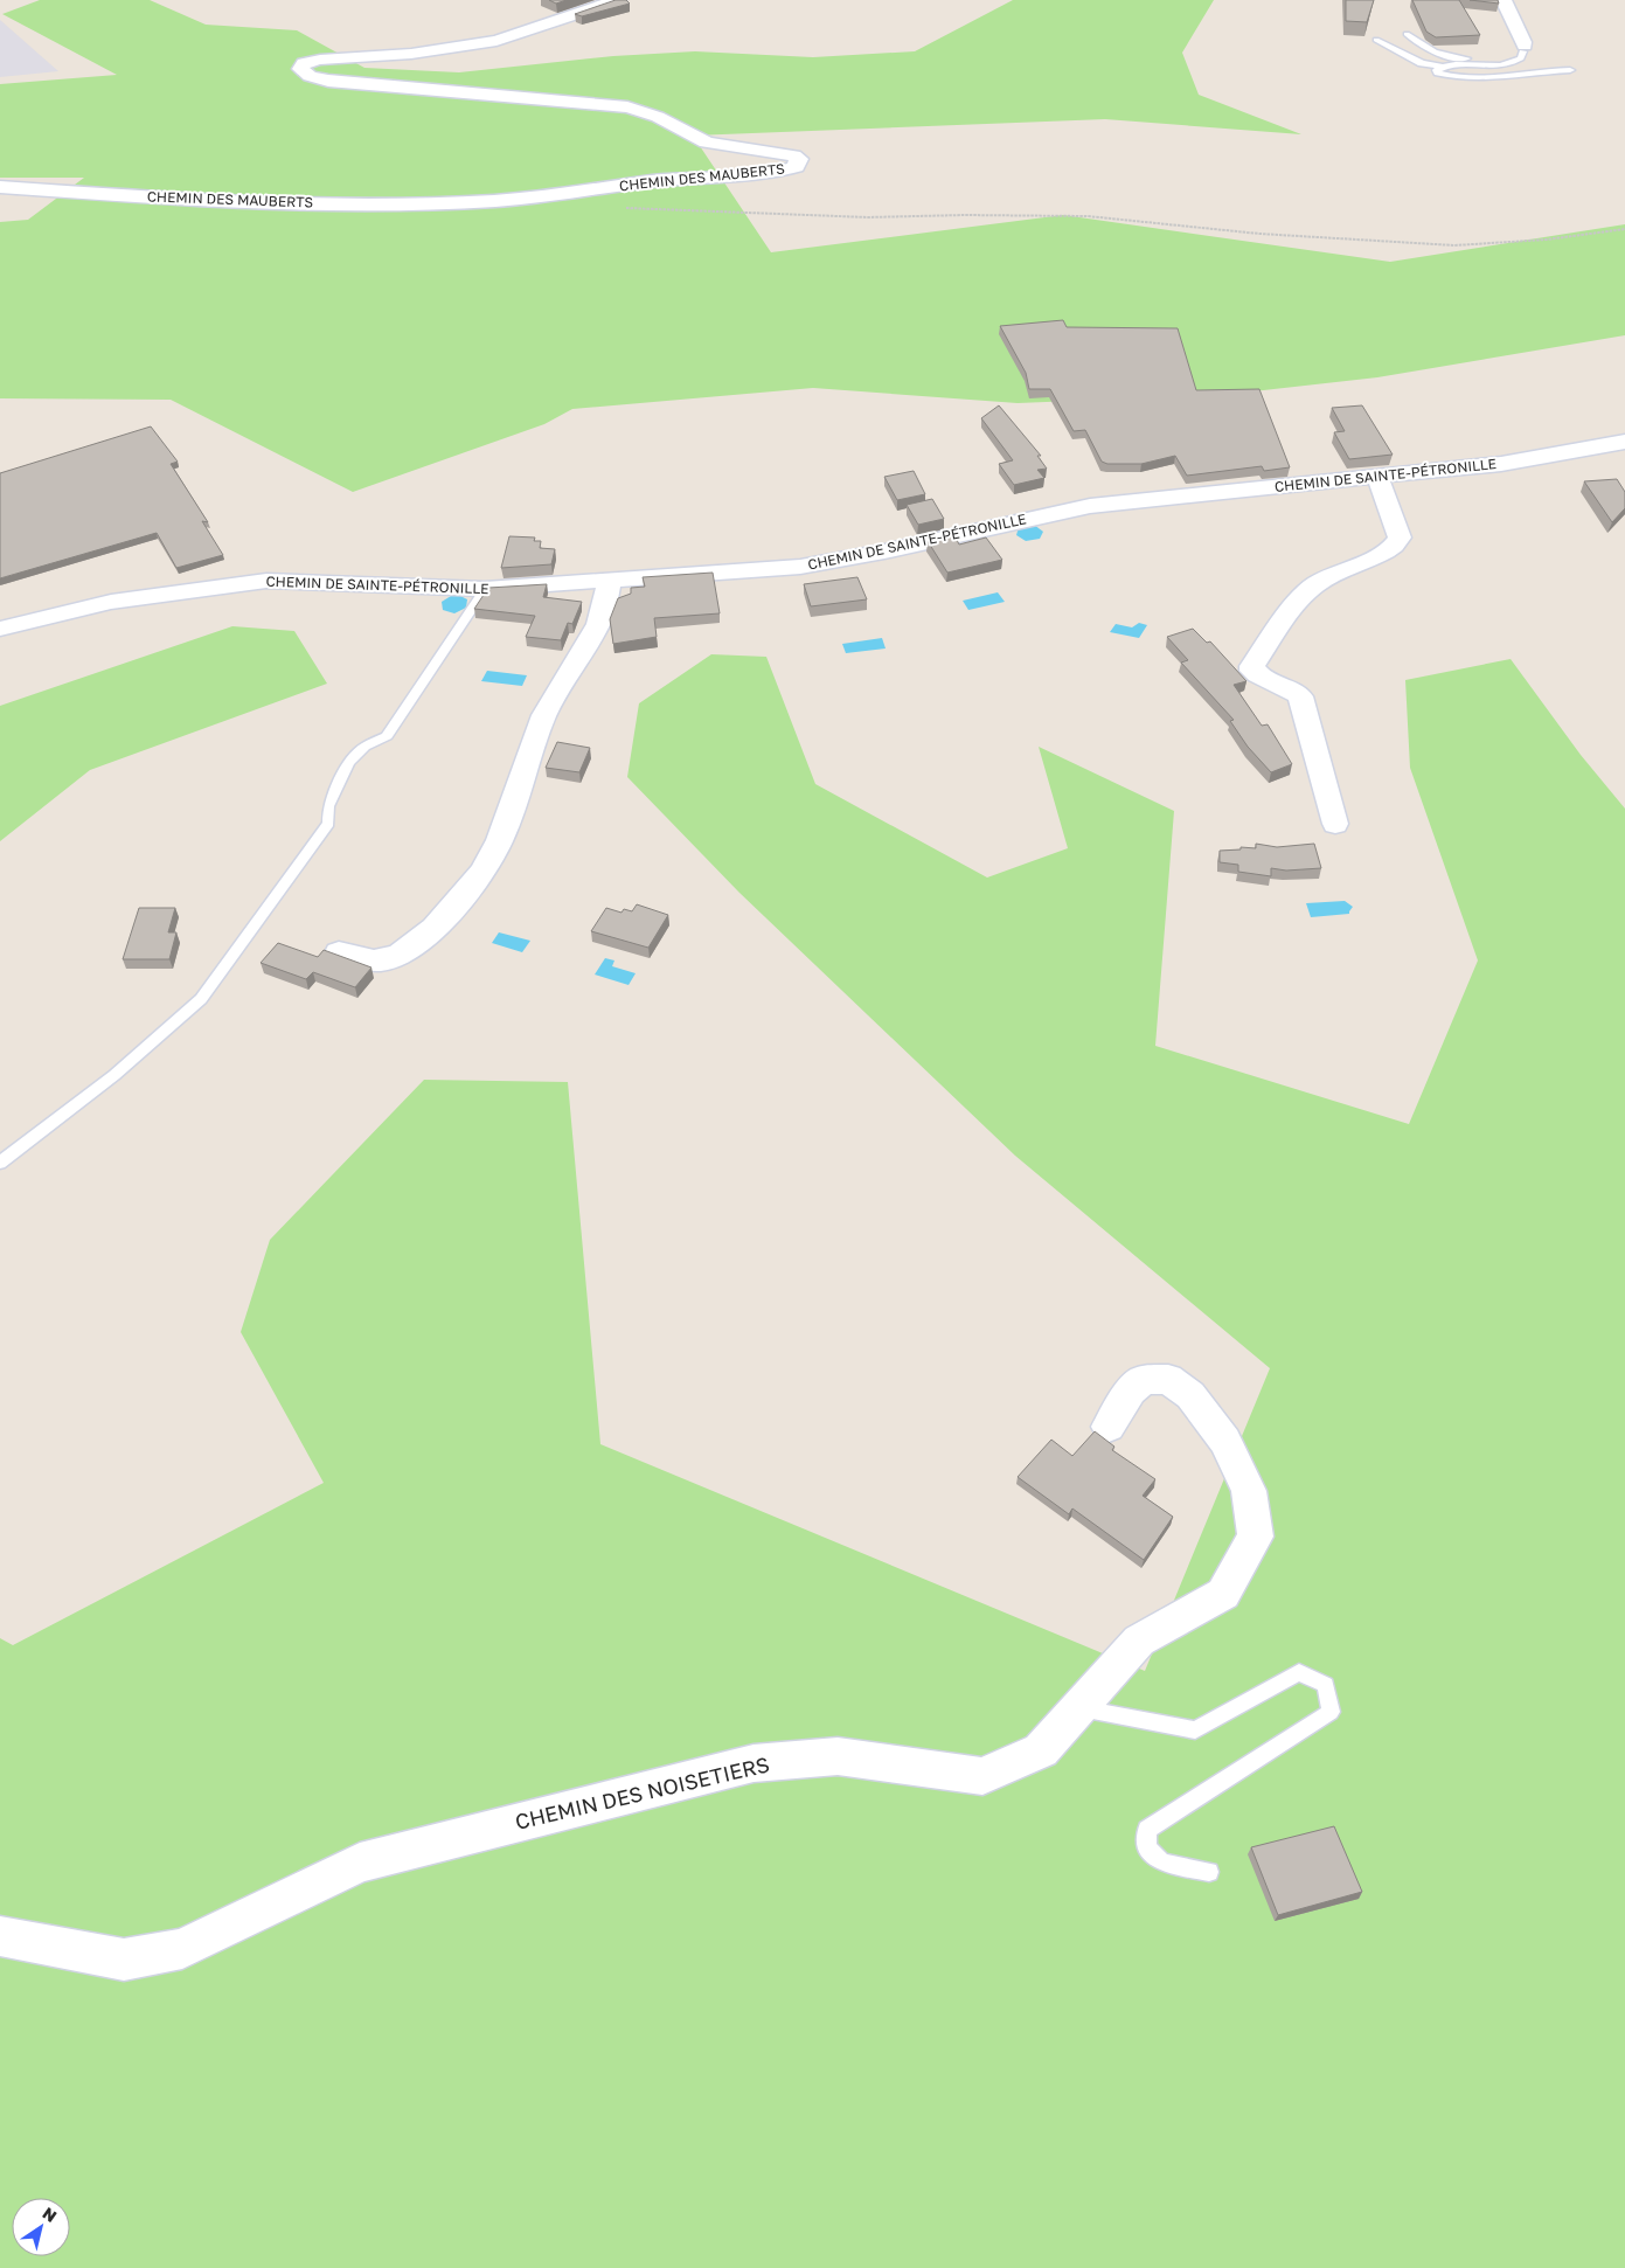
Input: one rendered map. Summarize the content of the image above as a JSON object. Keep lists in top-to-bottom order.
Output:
{
  "streets": {
    "street": ["CHEMIN DES MAUBERTS", "CHEMIN DE SAINTE-PÉTRONILLE", "CHEMIN DES NOISETIERS"]
  },
  "north": "top right"
}
